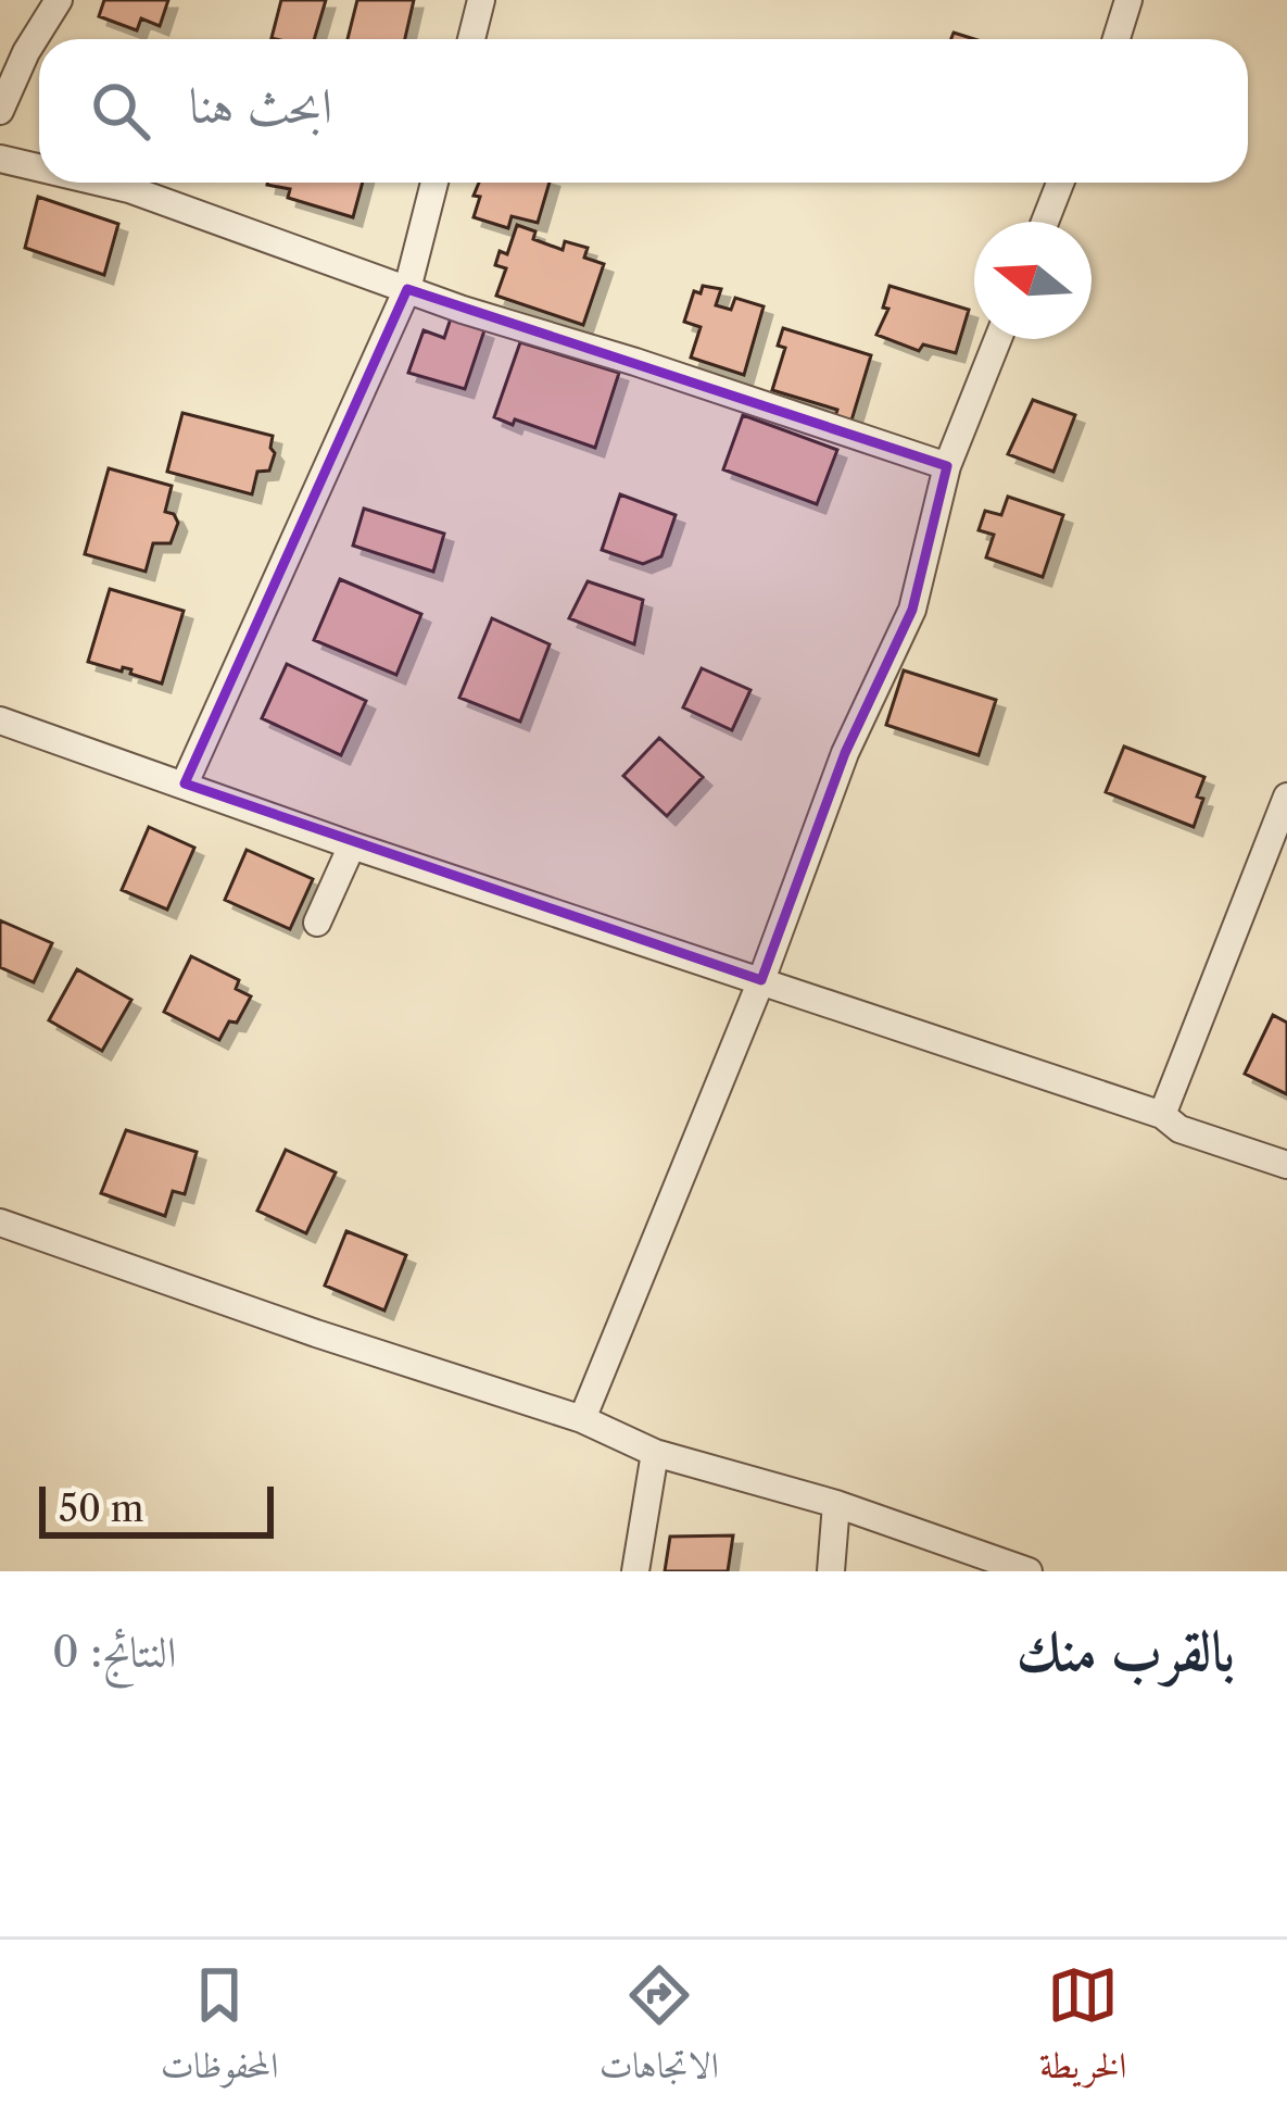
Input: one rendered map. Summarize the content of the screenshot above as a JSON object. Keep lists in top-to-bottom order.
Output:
{
  "scale_bar": "50 m",
  "north": "left",
  "page": {
    "search": "ابحث هنا",
    "scale": "50 m",
    "heading": ["بالقرب منك", "النتائج: 0"],
    "nav": ["الخريطة", "الاتجاهات", "المحفوظات"]
  }
}
